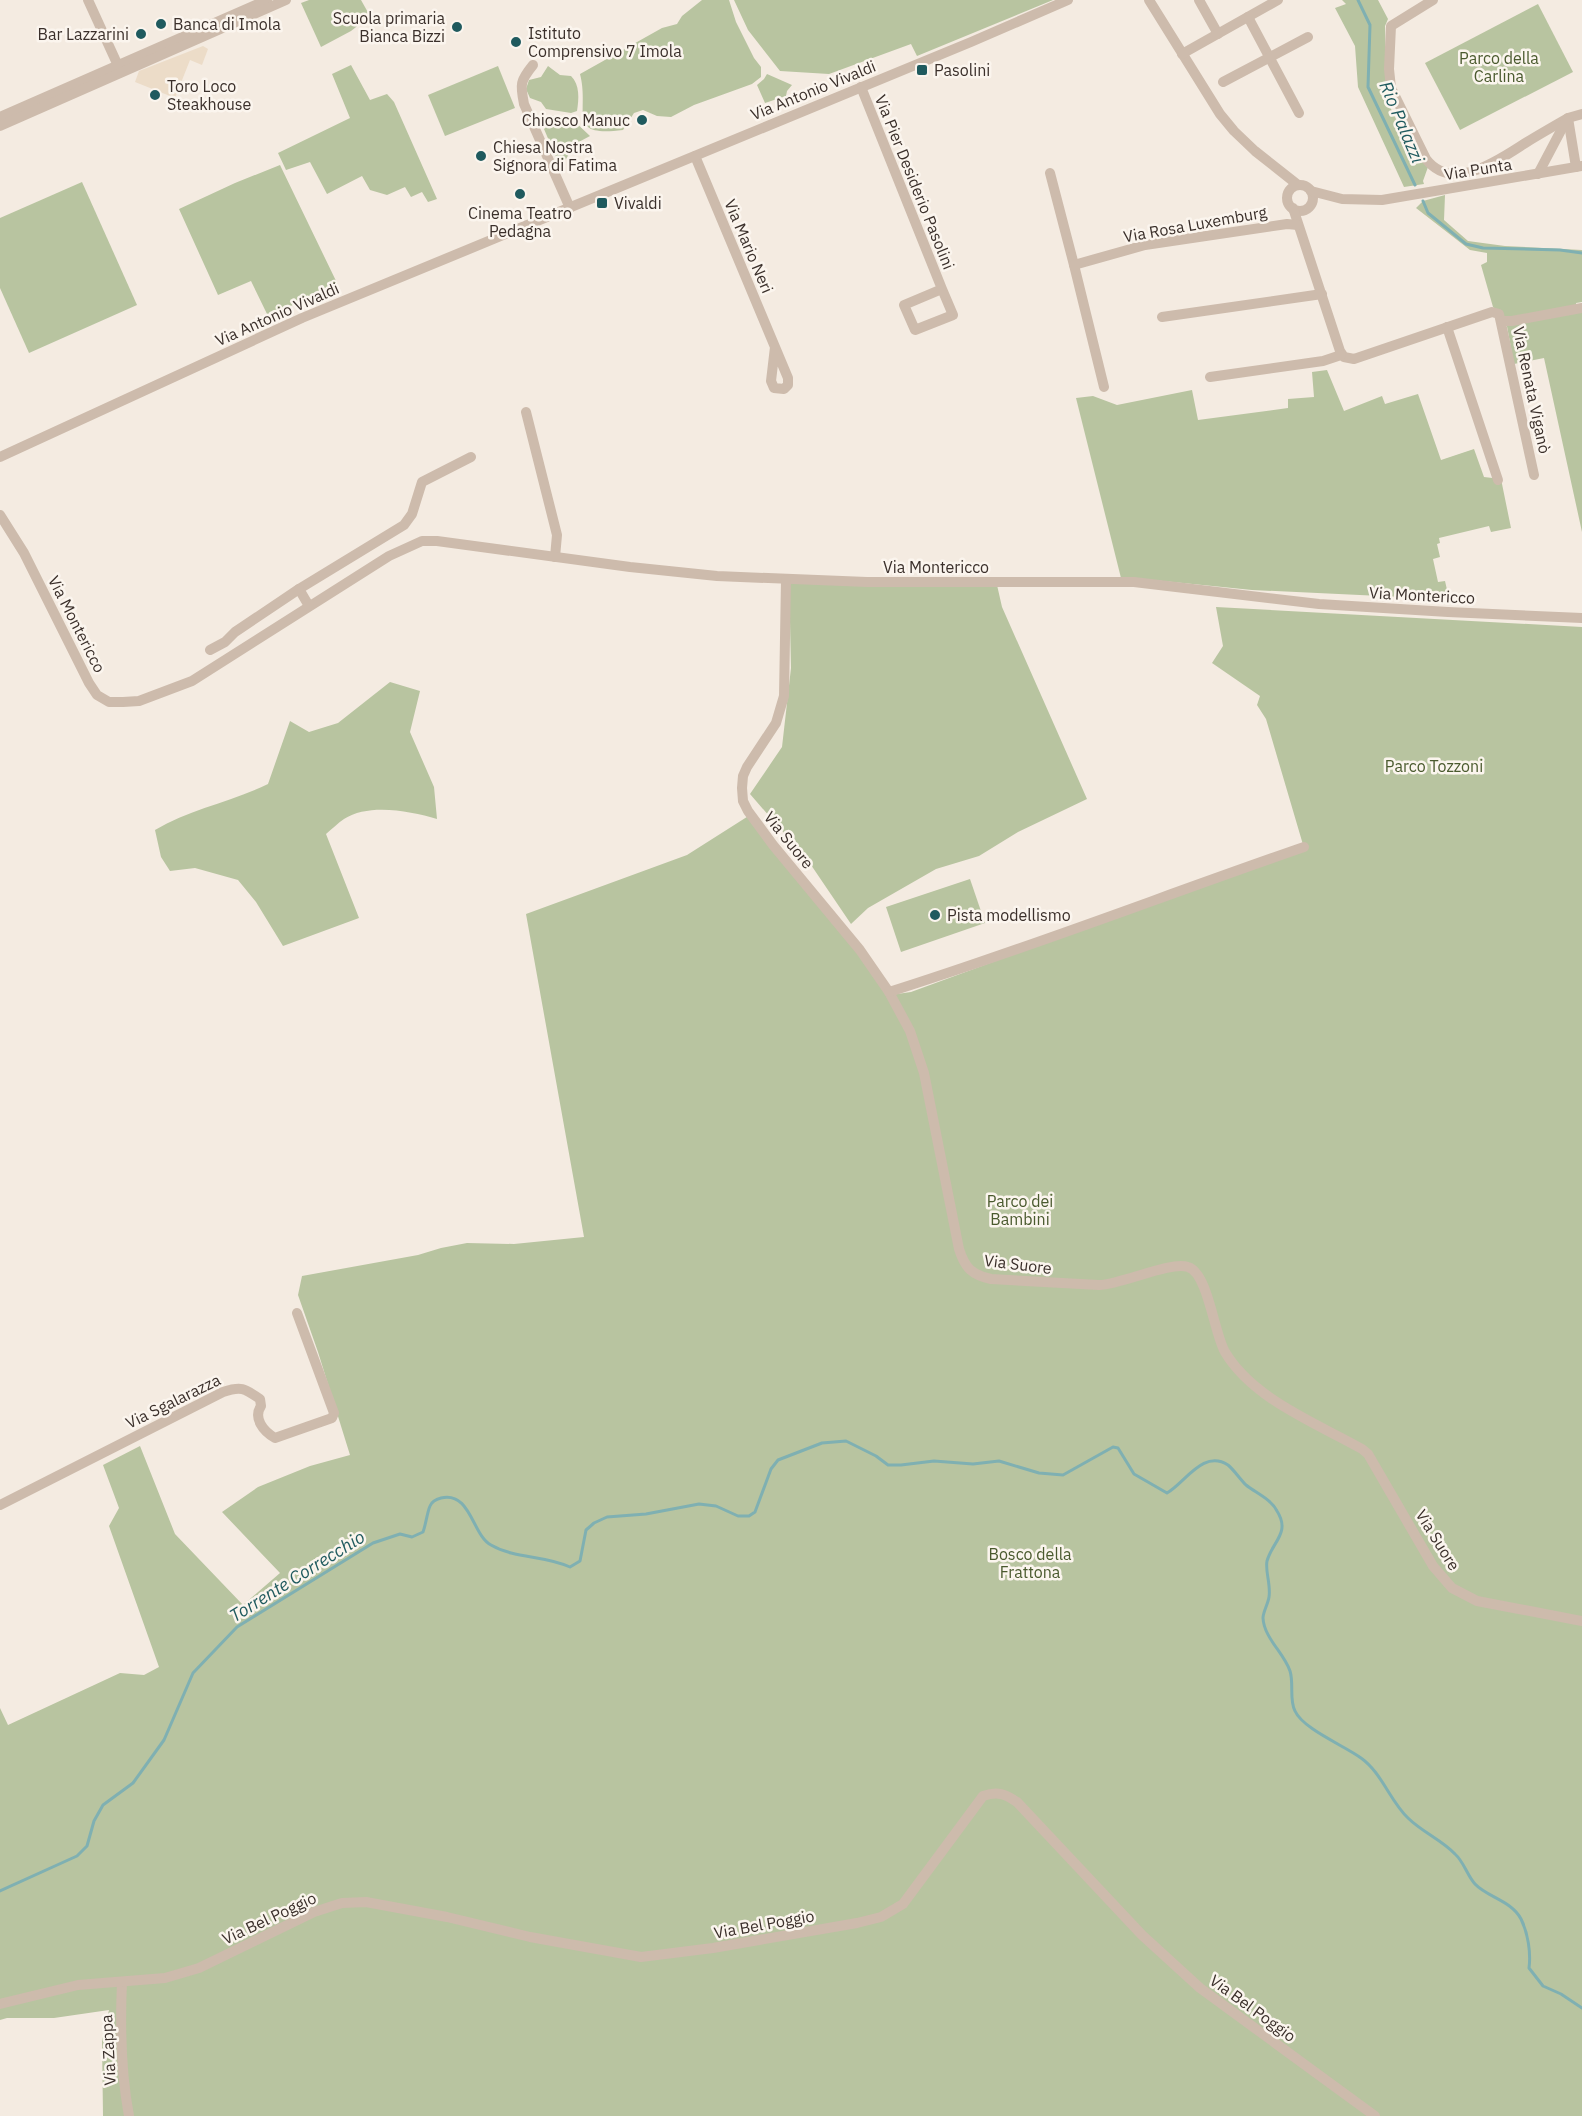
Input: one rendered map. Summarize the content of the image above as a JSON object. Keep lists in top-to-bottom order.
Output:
{
  "streets": {
    "street": [
      "Via Antonio Vivaldi",
      "Via Punta",
      "Via Pier Desiderio Pasolini",
      "Via Rosa Luxemburg",
      "Via Mario Neri",
      "Via Renata Viganò",
      "Via Montericco",
      "Via Suore",
      "Via Sgalarazza",
      "Via Bel Poggio",
      "Via Zappa"
    ]
  },
  "crossings": [
    ["Via Antonio Vivaldi", "Via Pier Desiderio Pasolini"],
    ["Via Antonio Vivaldi", "Via Mario Neri"],
    ["Via Punta", "Via Rosa Luxemburg"],
    ["Via Montericco", "Via Suore"],
    ["Via Bel Poggio", "Via Zappa"]
  ],
  "water": ["Rio Palazzi", "Torrente Correcchio"],
  "parks": [
    "Parco della Carlina",
    "Parco Tozzoni",
    "Parco dei Bambini",
    "Bosco della Frattona"
  ],
  "places": {
    "other": [
      "Banca di Imola",
      "Scuola primaria Bianca Bizzi",
      "Bar Lazzarini",
      "Istituto Comprensivo 7 Imola",
      "Toro Loco Steakhouse",
      "Chiosco Manuc",
      "Chiesa Nostra Signora di Fatima",
      "Cinema Teatro Pedagna",
      "Pista modellismo"
    ],
    "transit": ["Pasolini", "Vivaldi"]
  }
}
